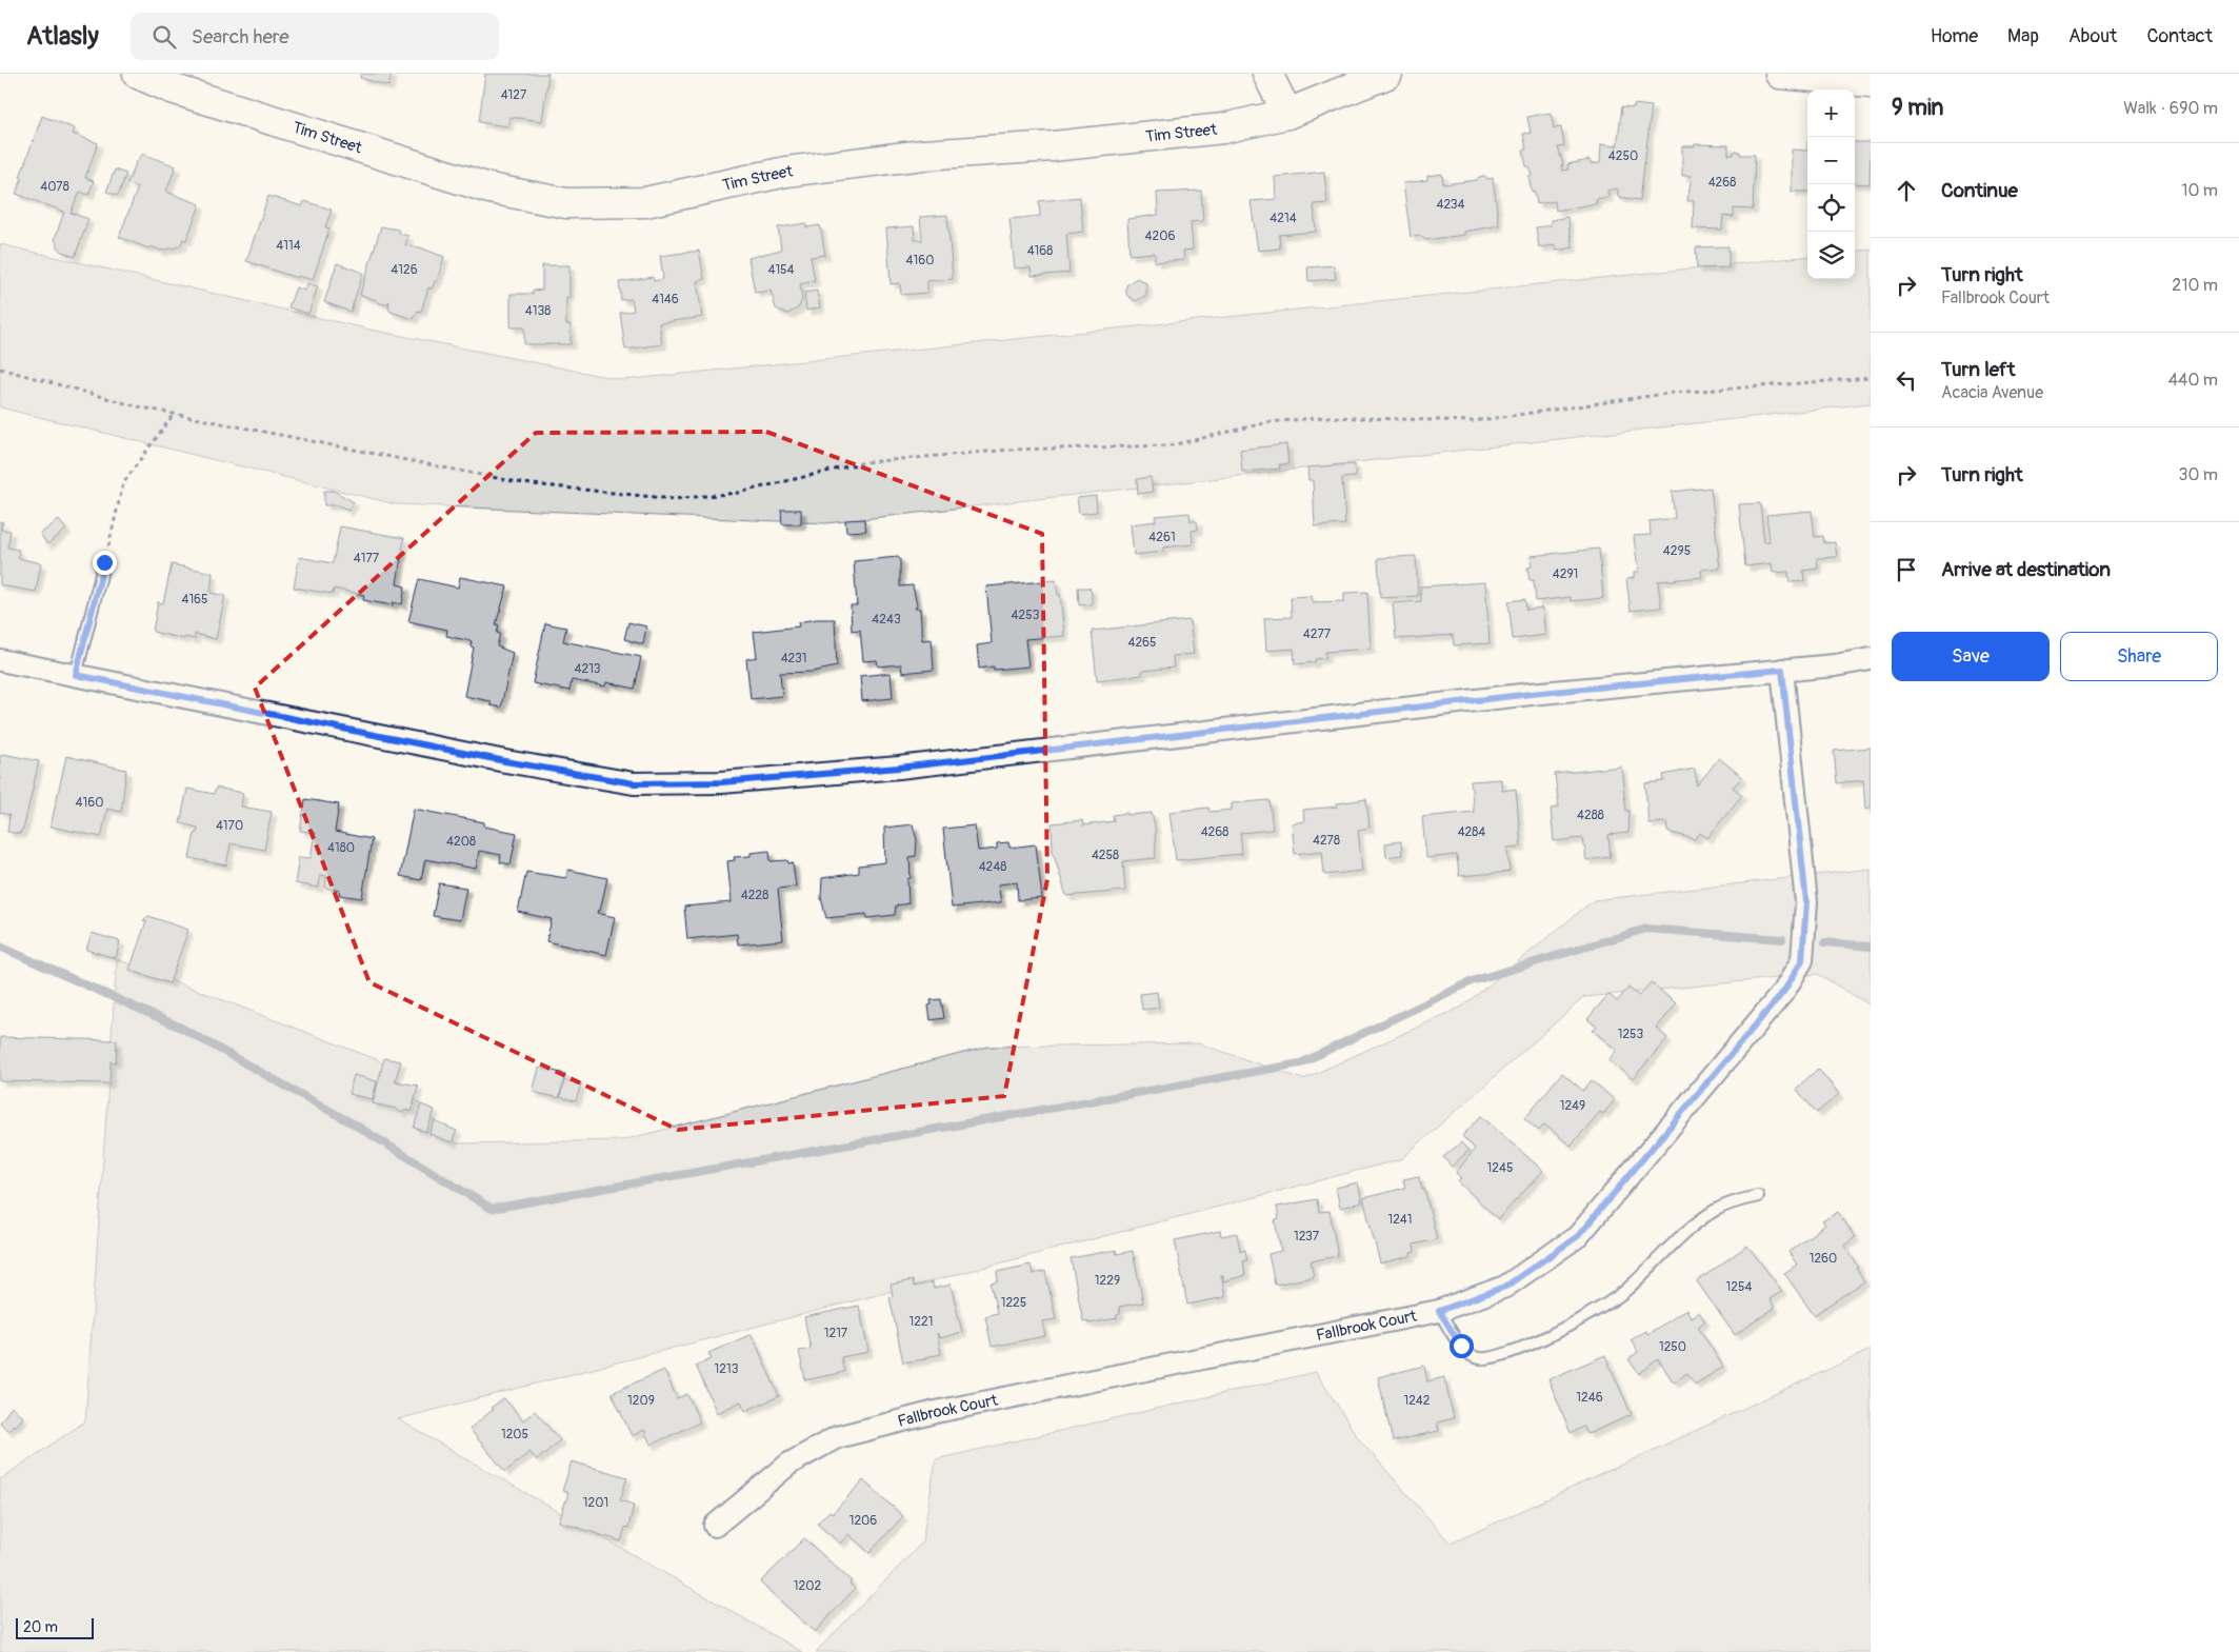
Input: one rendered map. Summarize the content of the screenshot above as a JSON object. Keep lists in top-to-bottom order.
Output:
{
  "streets": {
    "street": ["Tim Street", "Fallbrook Court"]
  },
  "house_numbers": [
    "4127",
    "4250",
    "4268",
    "4078",
    "4234",
    "4214",
    "4206",
    "4114",
    "4168",
    "4160",
    "4126",
    "4154",
    "4146",
    "4138",
    "4261",
    "4295",
    "4177",
    "4291",
    "4165",
    "4253",
    "4243",
    "4277",
    "4265",
    "4231",
    "4213",
    "4160",
    "4288",
    "4170",
    "4268",
    "4284",
    "4278",
    "4208",
    "4180",
    "4258",
    "4248",
    "4228",
    "1253",
    "1249",
    "1245",
    "1241",
    "1237",
    "1260",
    "1229",
    "1254",
    "1225",
    "1221",
    "1217",
    "1250",
    "1213",
    "1246",
    "1209",
    "1242",
    "1205",
    "1201",
    "1206",
    "1202"
  ],
  "scale_bar": "20 m",
  "page": {
    "header": "Atlasly",
    "search": "Search here",
    "nav": [
      "Home",
      "Map",
      "About",
      "Contact"
    ],
    "heading": ["9 min", "Walk · 690 m"],
    "map_buttons": ["+", "−"],
    "list": [
      ["Continue", "10 m"],
      ["Turn right", "Fallbrook Court", "210 m"],
      ["Turn left", "Acacia Avenue", "440 m"],
      ["Turn right", "30 m"],
      "Arrive at destination"
    ],
    "buttons": ["Save", "Share"],
    "scale": "20 m"
  }
}
